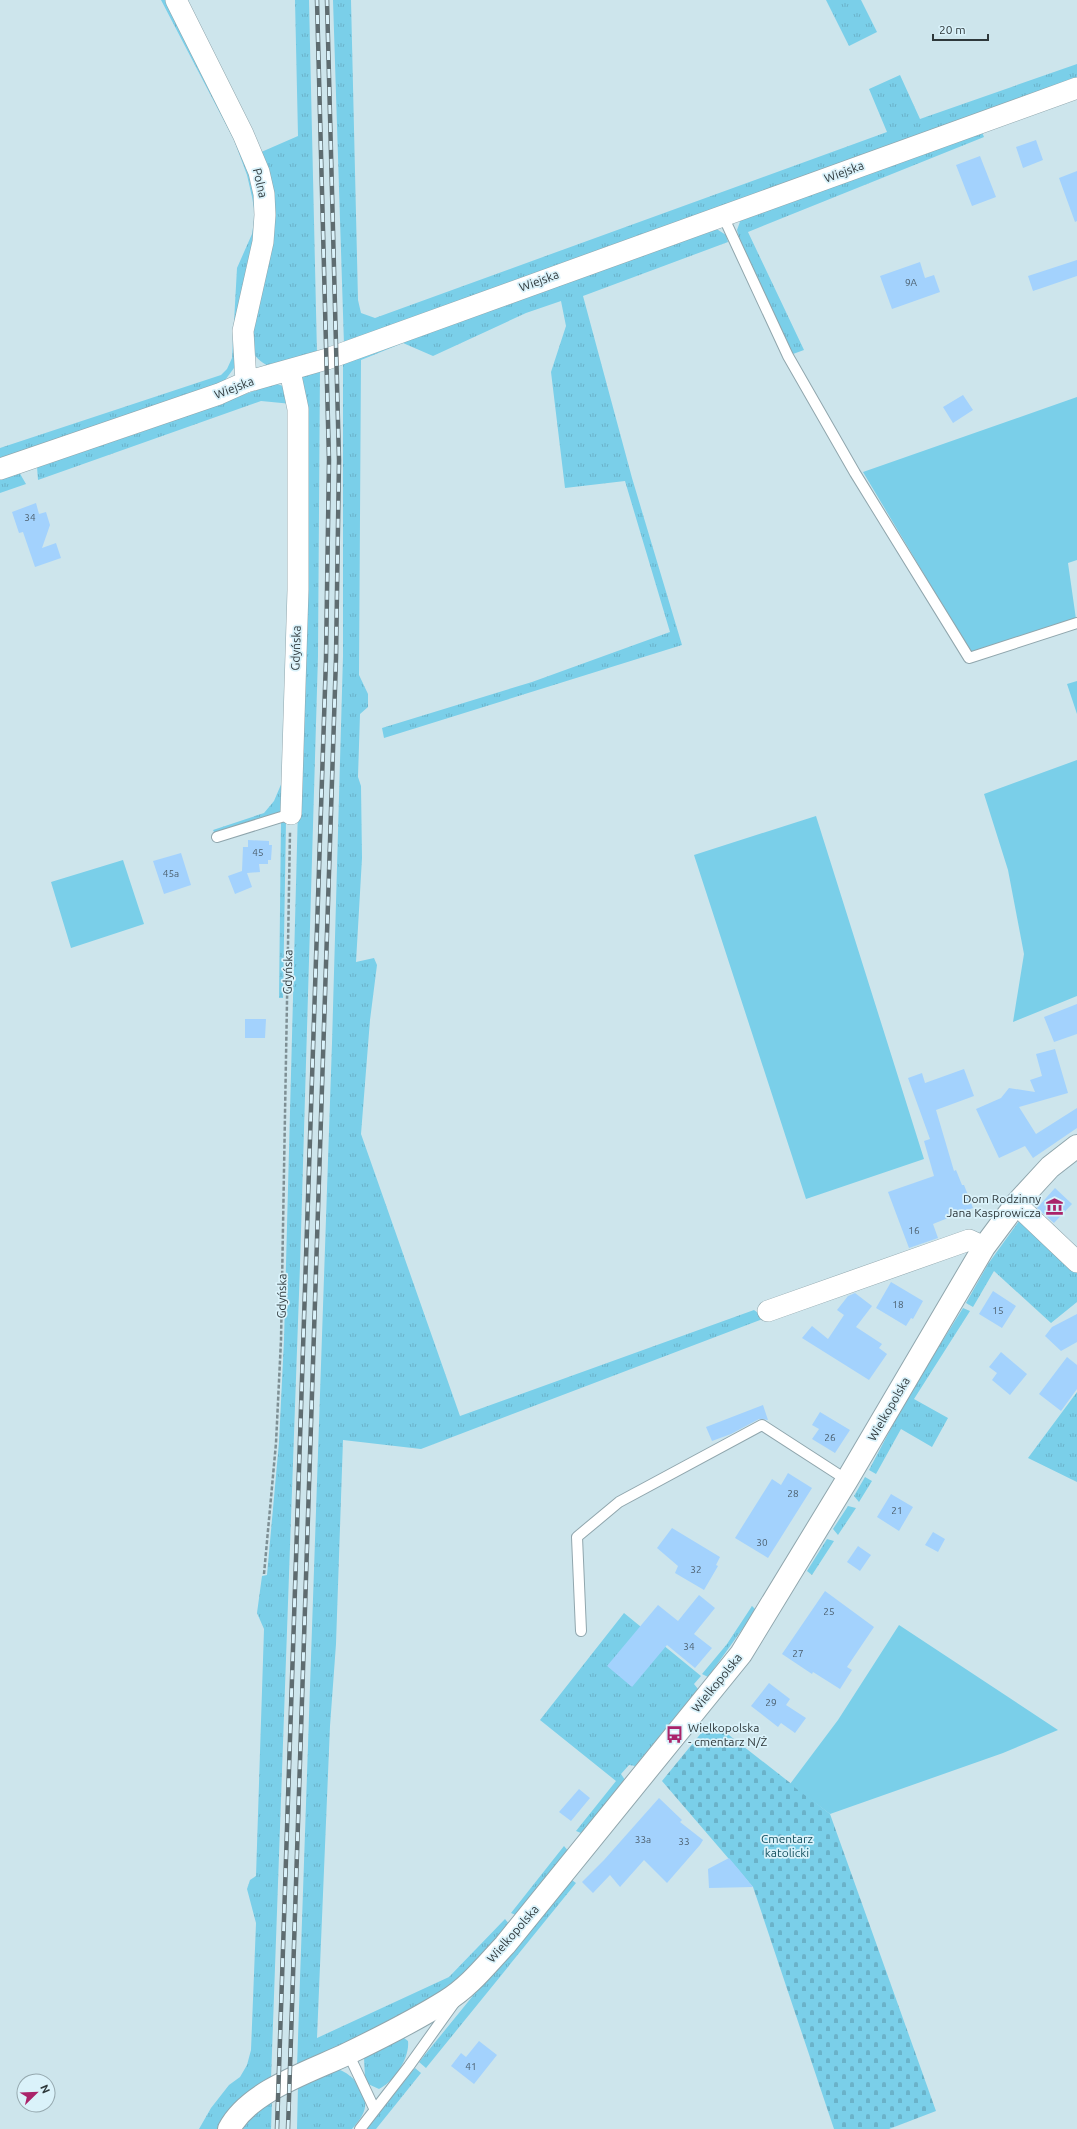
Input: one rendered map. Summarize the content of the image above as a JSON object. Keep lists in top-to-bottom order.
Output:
{
  "streets": {
    "street": [
      "Wiejska",
      "Polna",
      "Gdyńska",
      "Wielkopolska"
    ]
  },
  "crossings": [
    ["Wiejska", "Polna"],
    ["Wiejska", "Gdyńska"]
  ],
  "parks": ["Cmentarz katolicki"],
  "places": {
    "museum": ["Dom Rodzinny Jana Kasprowicza"],
    "bus stop": ["Wielkopolska - cmentarz N/Ż"]
  },
  "house_numbers": [
    "9A",
    "34",
    "45",
    "45a",
    "16",
    "18",
    "15",
    "26",
    "28",
    "21",
    "30",
    "32",
    "25",
    "34",
    "27",
    "29",
    "33a",
    "33",
    "41"
  ],
  "scale_bar": "20 m",
  "north": "top right"
}
